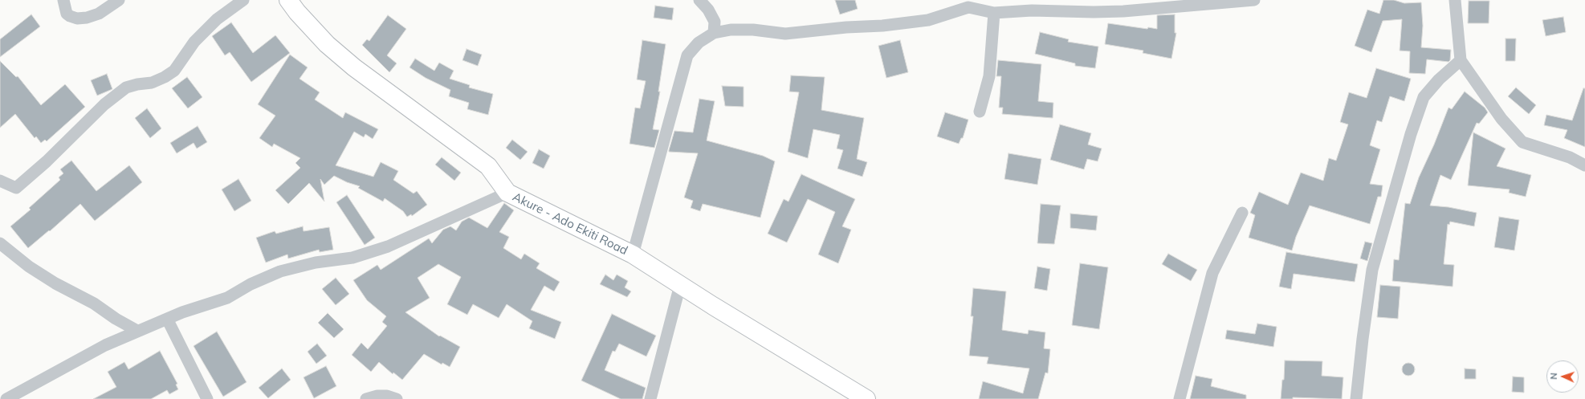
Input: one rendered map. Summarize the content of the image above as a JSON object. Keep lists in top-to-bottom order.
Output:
{
  "streets": {
    "main road": ["Akure - Ado Ekiti Road"]
  },
  "north": "left"
}
